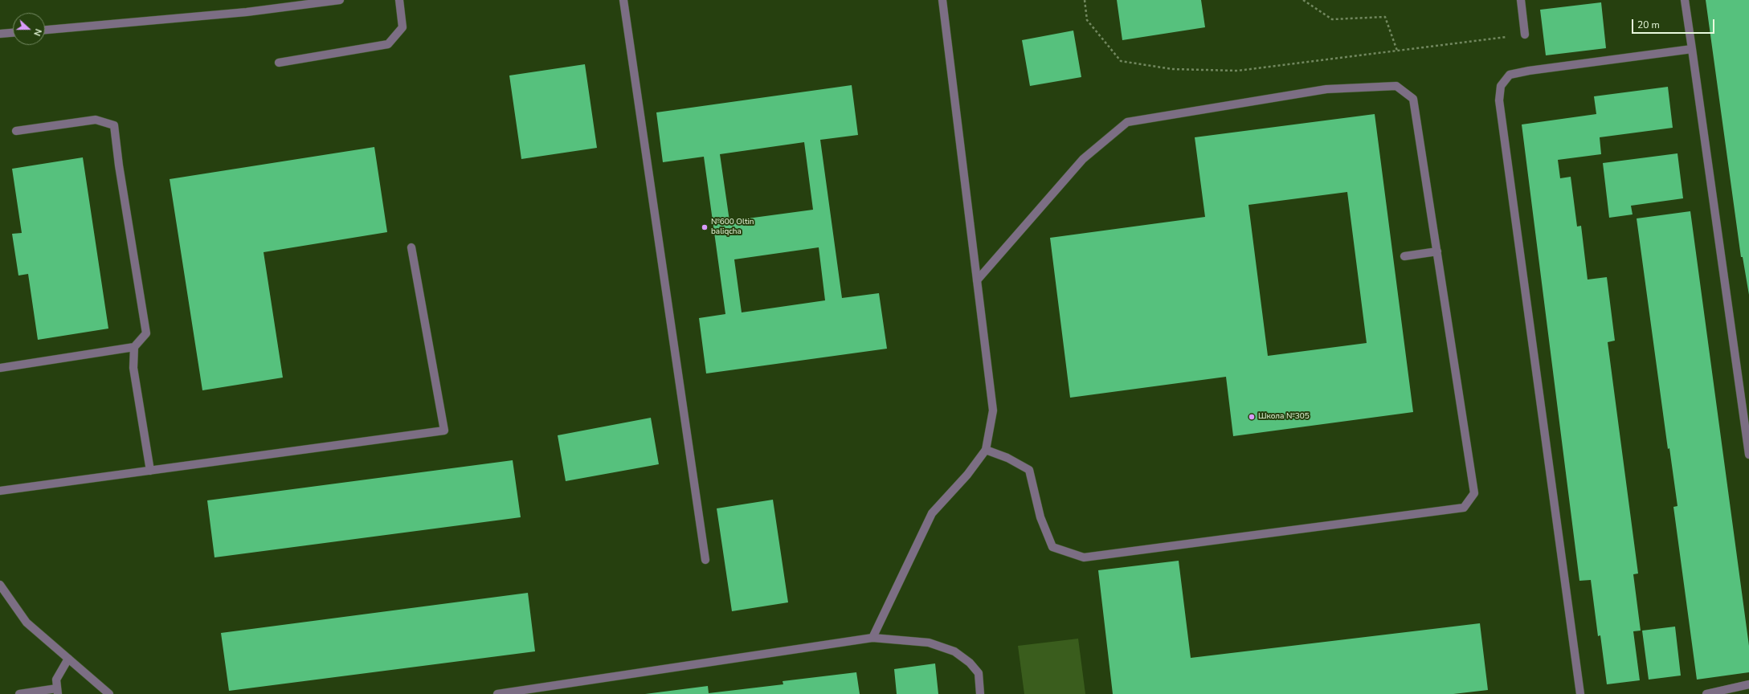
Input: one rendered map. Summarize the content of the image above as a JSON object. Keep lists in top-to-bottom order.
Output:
{
  "places": ["№600 Oltin baliqcha", "Школа №305"],
  "scale_bar": "20 m",
  "north": "right"
}
